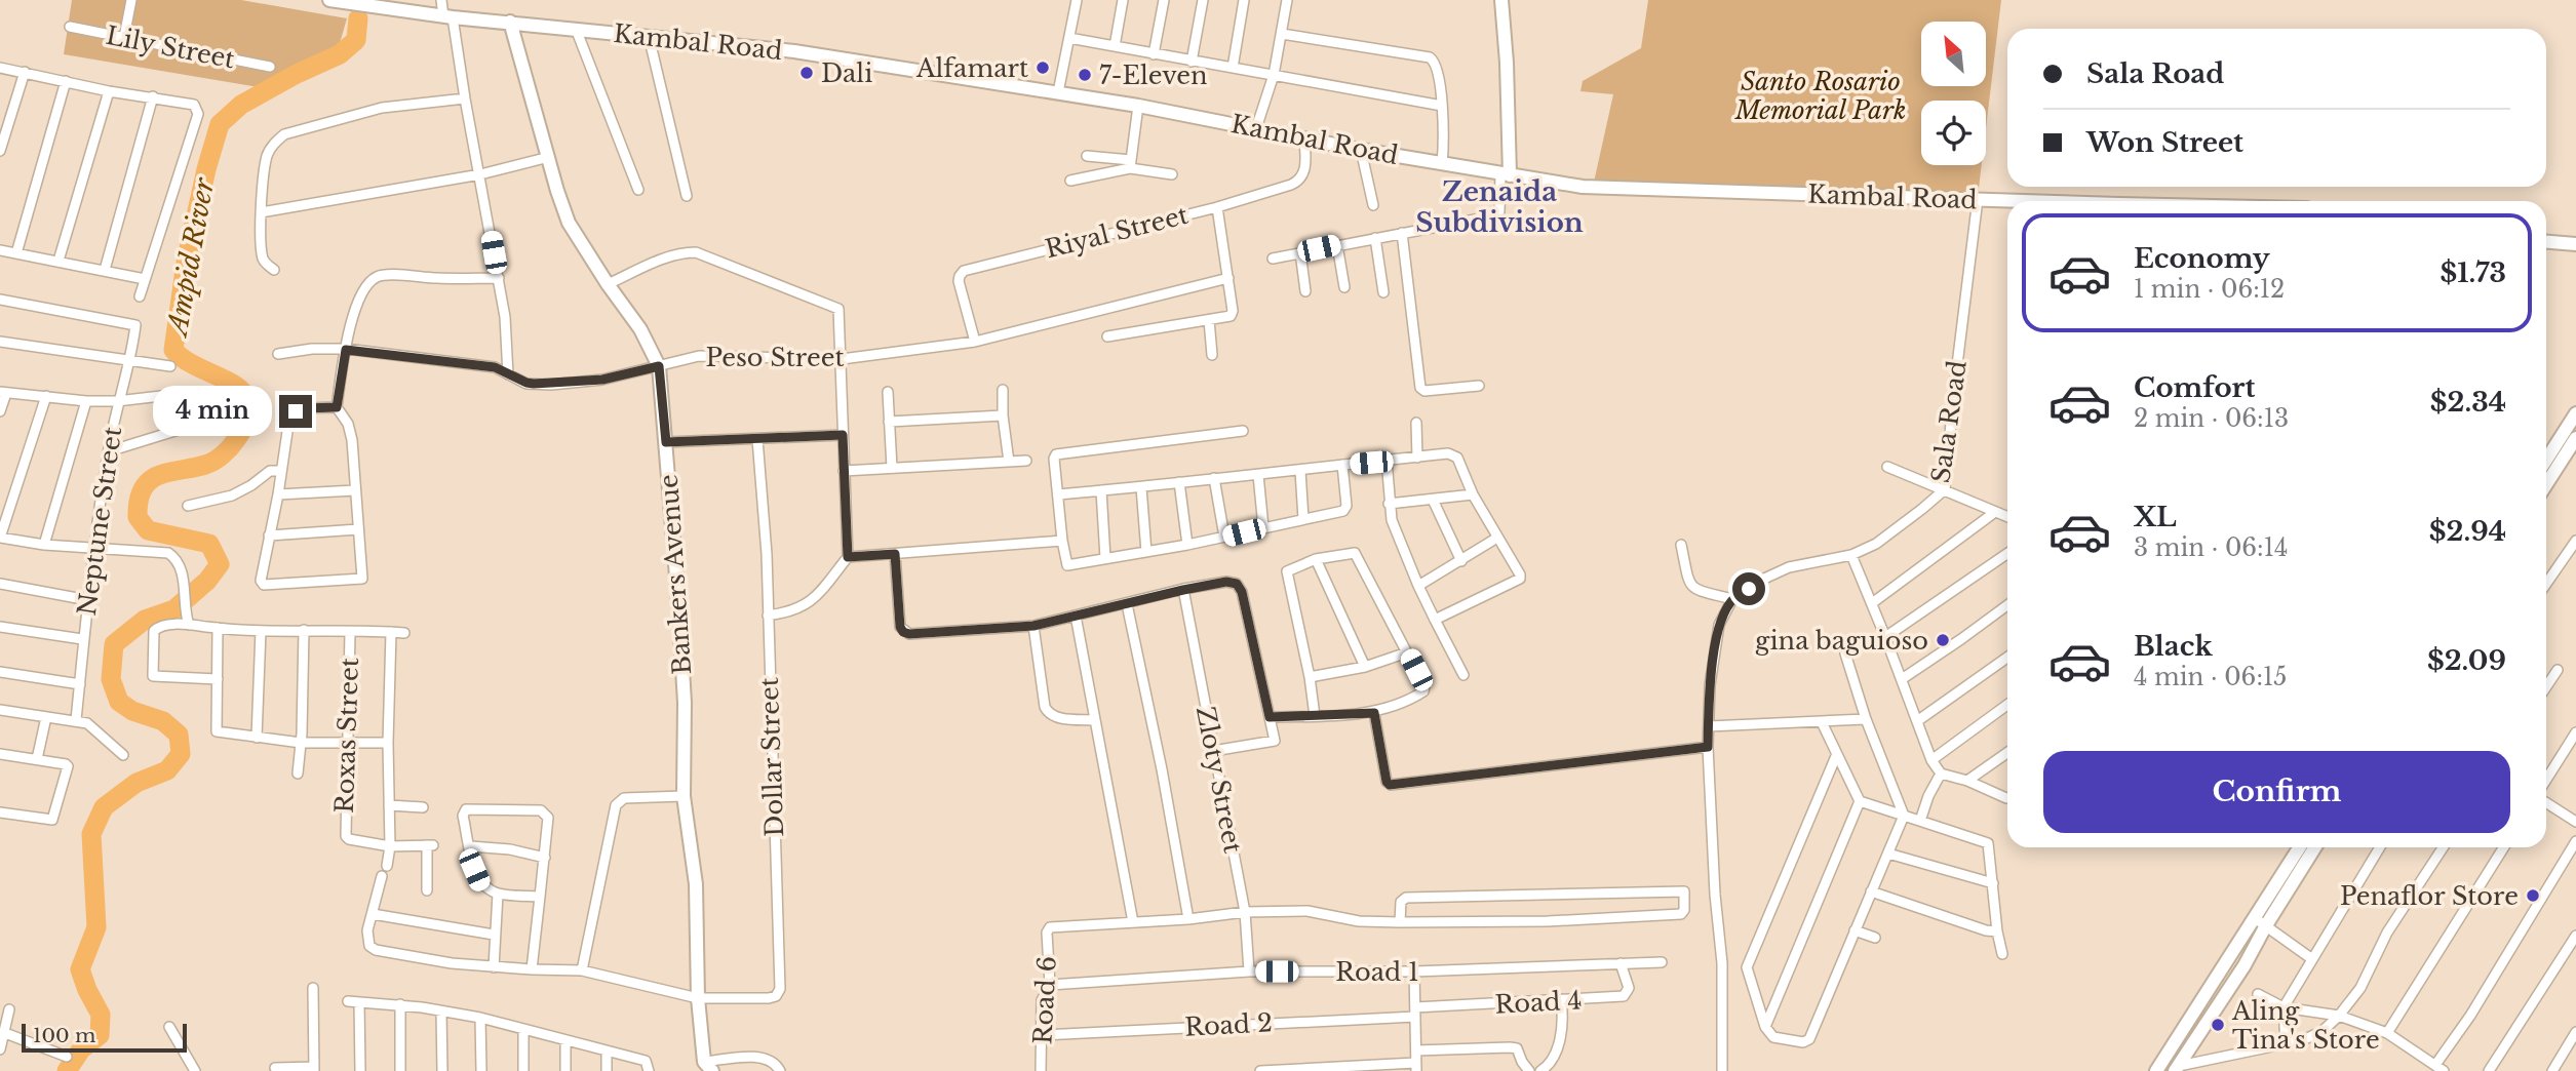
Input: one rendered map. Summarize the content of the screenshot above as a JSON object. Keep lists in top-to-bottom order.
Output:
{
  "streets": {
    "main road": ["Kambal Road", "Bankers Avenue"],
    "street": [
      "Lily Street",
      "Riyal Street",
      "Peso Street",
      "Sala Road",
      "Neptune Street",
      "Roxas Street",
      "Dollar Street",
      "Zloty Street",
      "Road 1",
      "Road 6",
      "Road 4",
      "Road 2"
    ]
  },
  "crossings": [
    ["Kambal Road", "Riyal Street"],
    ["Kambal Road", "Sala Road"],
    ["Kambal Road", "Bankers Avenue"],
    ["Riyal Street", "Peso Street"],
    ["Peso Street", "Bankers Avenue"],
    ["Bankers Avenue", "Dollar Street"],
    ["Zloty Street", "Road 1"],
    ["Road 1", "Road 6"],
    ["Road 1", "Road 4"],
    ["Road 6", "Road 2"],
    ["Road 4", "Road 2"]
  ],
  "districts": ["Zenaida Subdivision"],
  "water": ["Ampid River"],
  "parks": ["Santo Rosario Memorial Park"],
  "places": [
    "Alfamart",
    "Dali",
    "7-Eleven",
    "gina baguioso",
    "Penaflor Store",
    "Aling Tina's Store"
  ],
  "scale_bar": "100 m",
  "north": "top left",
  "page": {
    "banner": ["Sala Road", "Won Street"],
    "list": [
      {
        "name": "Economy",
        "note": "1 min · 06:12",
        "value": "$1.73"
      },
      {
        "name": "Comfort",
        "note": "2 min · 06:13",
        "value": "$2.34"
      },
      {
        "name": "XL",
        "note": "3 min · 06:14",
        "value": "$2.94"
      },
      {
        "name": "Black",
        "note": "4 min · 06:15",
        "value": "$2.09"
      }
    ],
    "bubble": "4 min",
    "buttons": "Confirm",
    "scale": "100 m"
  }
}
